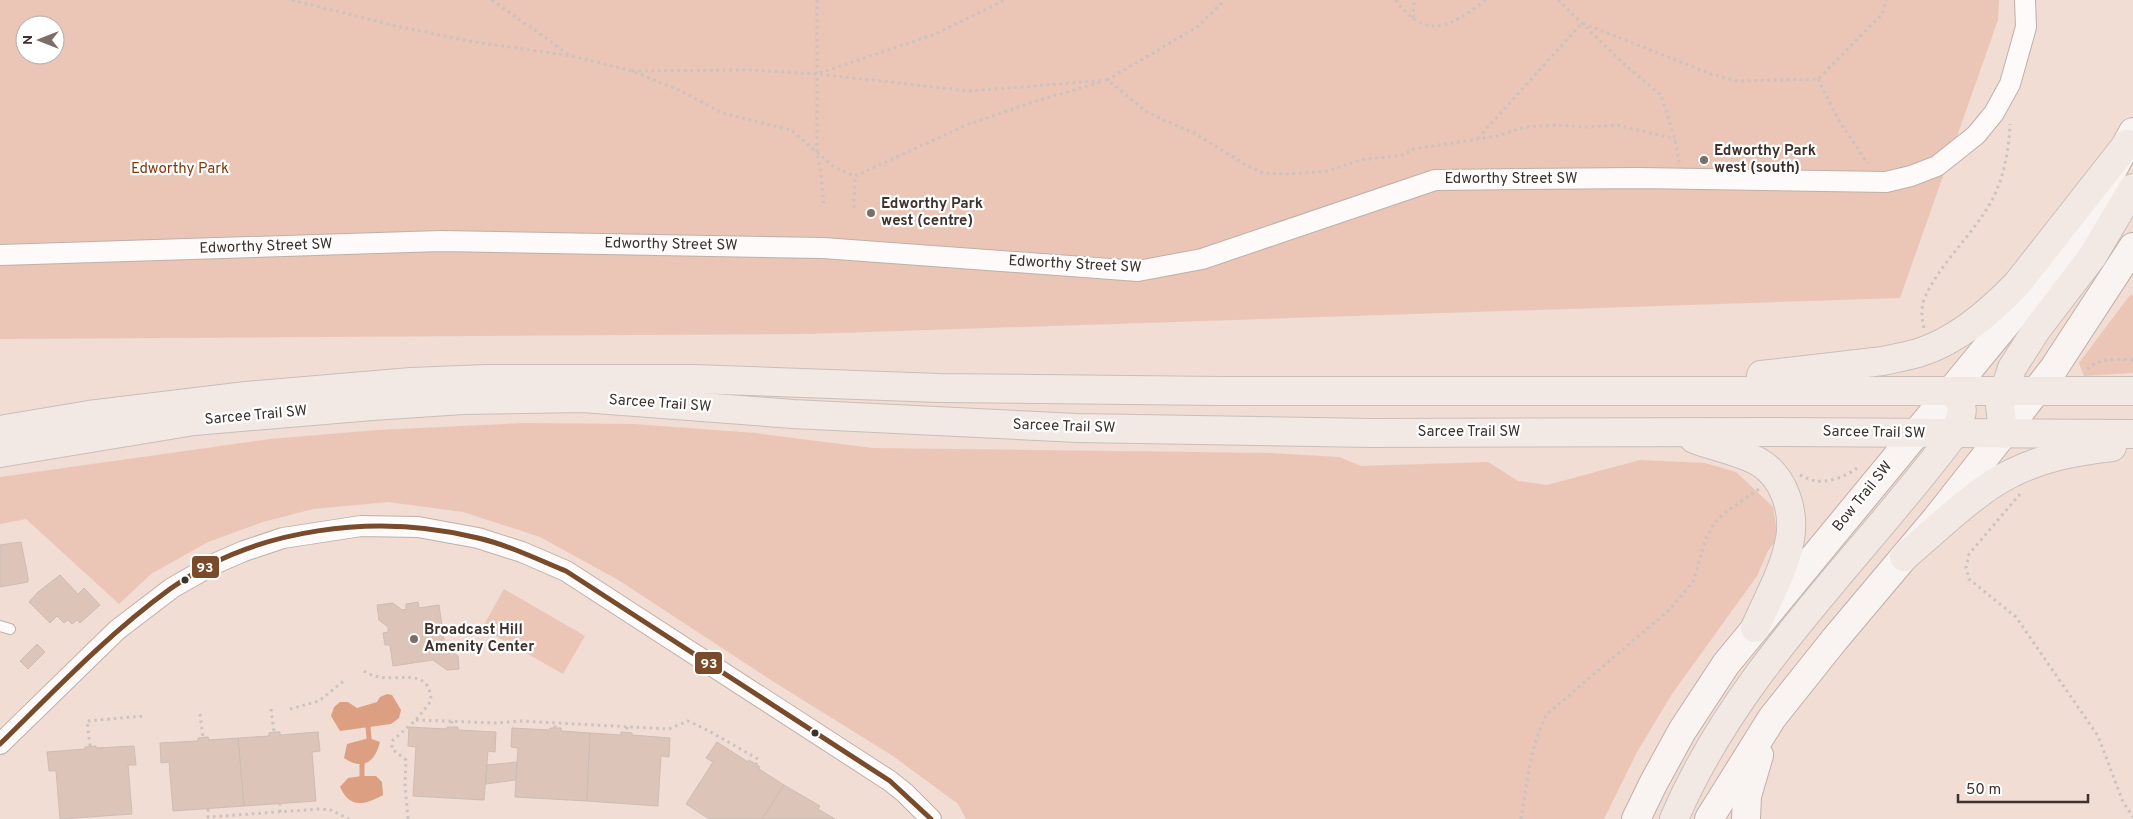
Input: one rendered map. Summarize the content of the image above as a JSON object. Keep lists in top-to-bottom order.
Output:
{
  "streets": {
    "highway": ["Sarcee Trail SW"],
    "main road": ["Bow Trail SW"],
    "street": ["Edworthy Street SW"]
  },
  "crossings": [
    ["Sarcee Trail SW", "Bow Trail SW"]
  ],
  "parks": ["Edworthy Park"],
  "places": ["Edworthy Park west (south)", "Edworthy Park west (centre)", "Broadcast Hill Amenity Center"],
  "lines": ["transit line 93"],
  "scale_bar": "50 m",
  "north": "left"
}
